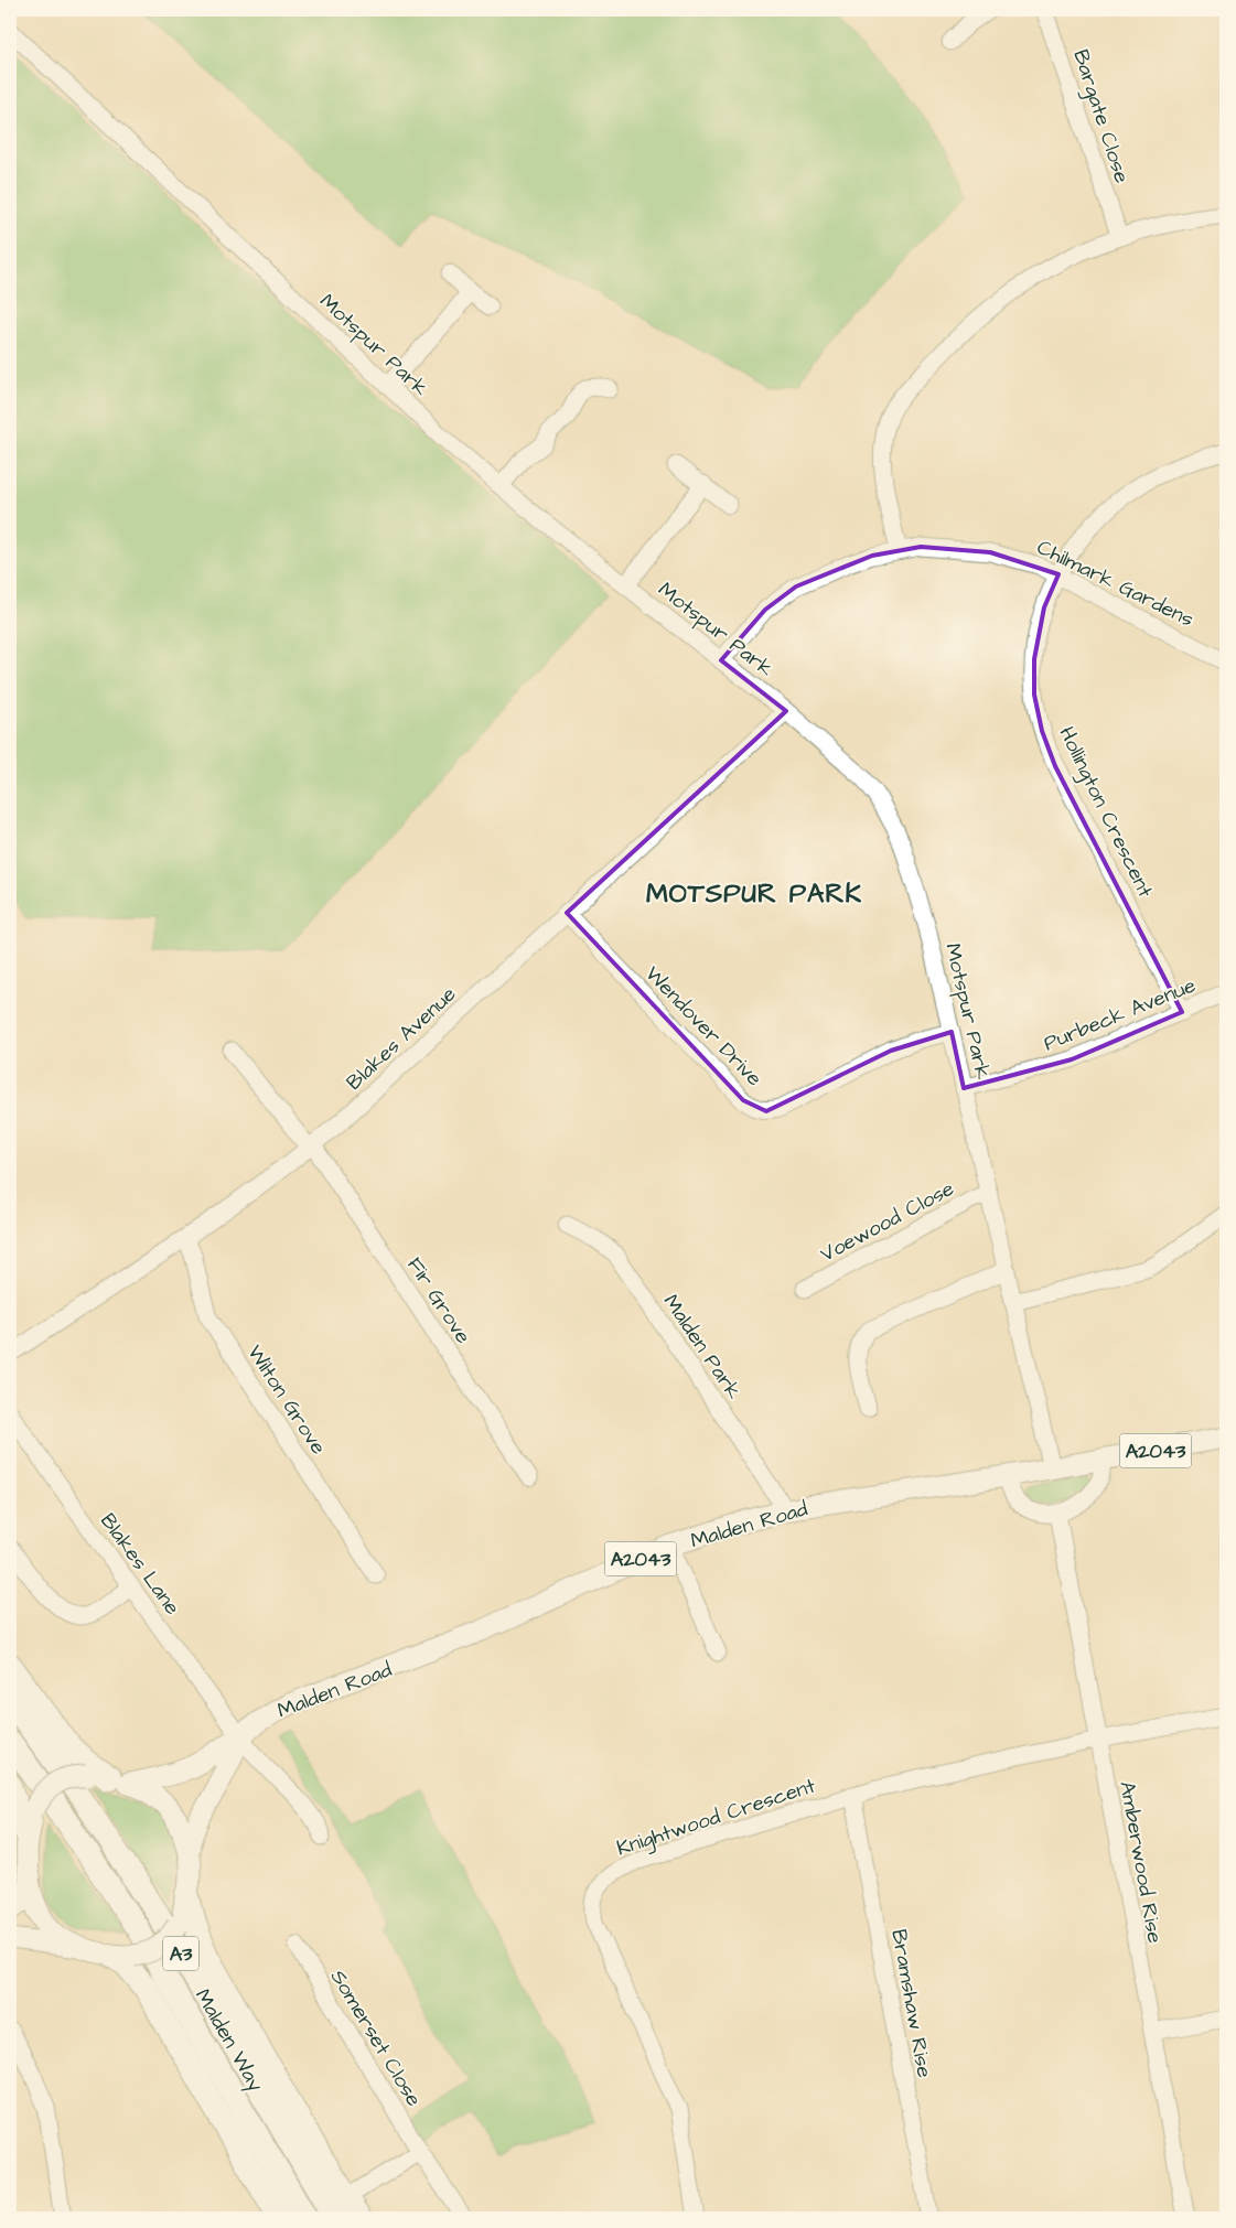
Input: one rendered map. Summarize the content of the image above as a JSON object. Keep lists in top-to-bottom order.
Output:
{
  "streets": {
    "highway": ["A3", "Malden Way"],
    "main road": ["A2043", "Malden Road"],
    "street": [
      "Bargate Close",
      "Motspur Park",
      "Chilmark Gardens",
      "Hollington Crescent",
      "Purbeck Avenue",
      "Wendover Drive",
      "Blakes Avenue",
      "Voewood Close",
      "Fir Grove",
      "Malden Park",
      "Wilton Grove",
      "Blakes Lane",
      "Knightwood Crescent",
      "Amberwood Rise",
      "Bramshaw Rise",
      "Somerset Close"
    ]
  },
  "crossings": [
    ["Motspur Park", "Chilmark Gardens"],
    ["Motspur Park", "Purbeck Avenue"],
    ["Motspur Park", "Wendover Drive"],
    ["Motspur Park", "Blakes Avenue"],
    ["Motspur Park", "Voewood Close"],
    ["Motspur Park", "Malden Road"],
    ["Chilmark Gardens", "Hollington Crescent"],
    ["Hollington Crescent", "Purbeck Avenue"],
    ["Wendover Drive", "Blakes Avenue"],
    ["Blakes Avenue", "Fir Grove"],
    ["Blakes Avenue", "Wilton Grove"],
    ["Malden Park", "Malden Road"],
    ["Malden Road", "Blakes Lane"],
    ["Knightwood Crescent", "Amberwood Rise"],
    ["Knightwood Crescent", "Bramshaw Rise"]
  ],
  "districts": ["MOTSPUR PARK"]
}
